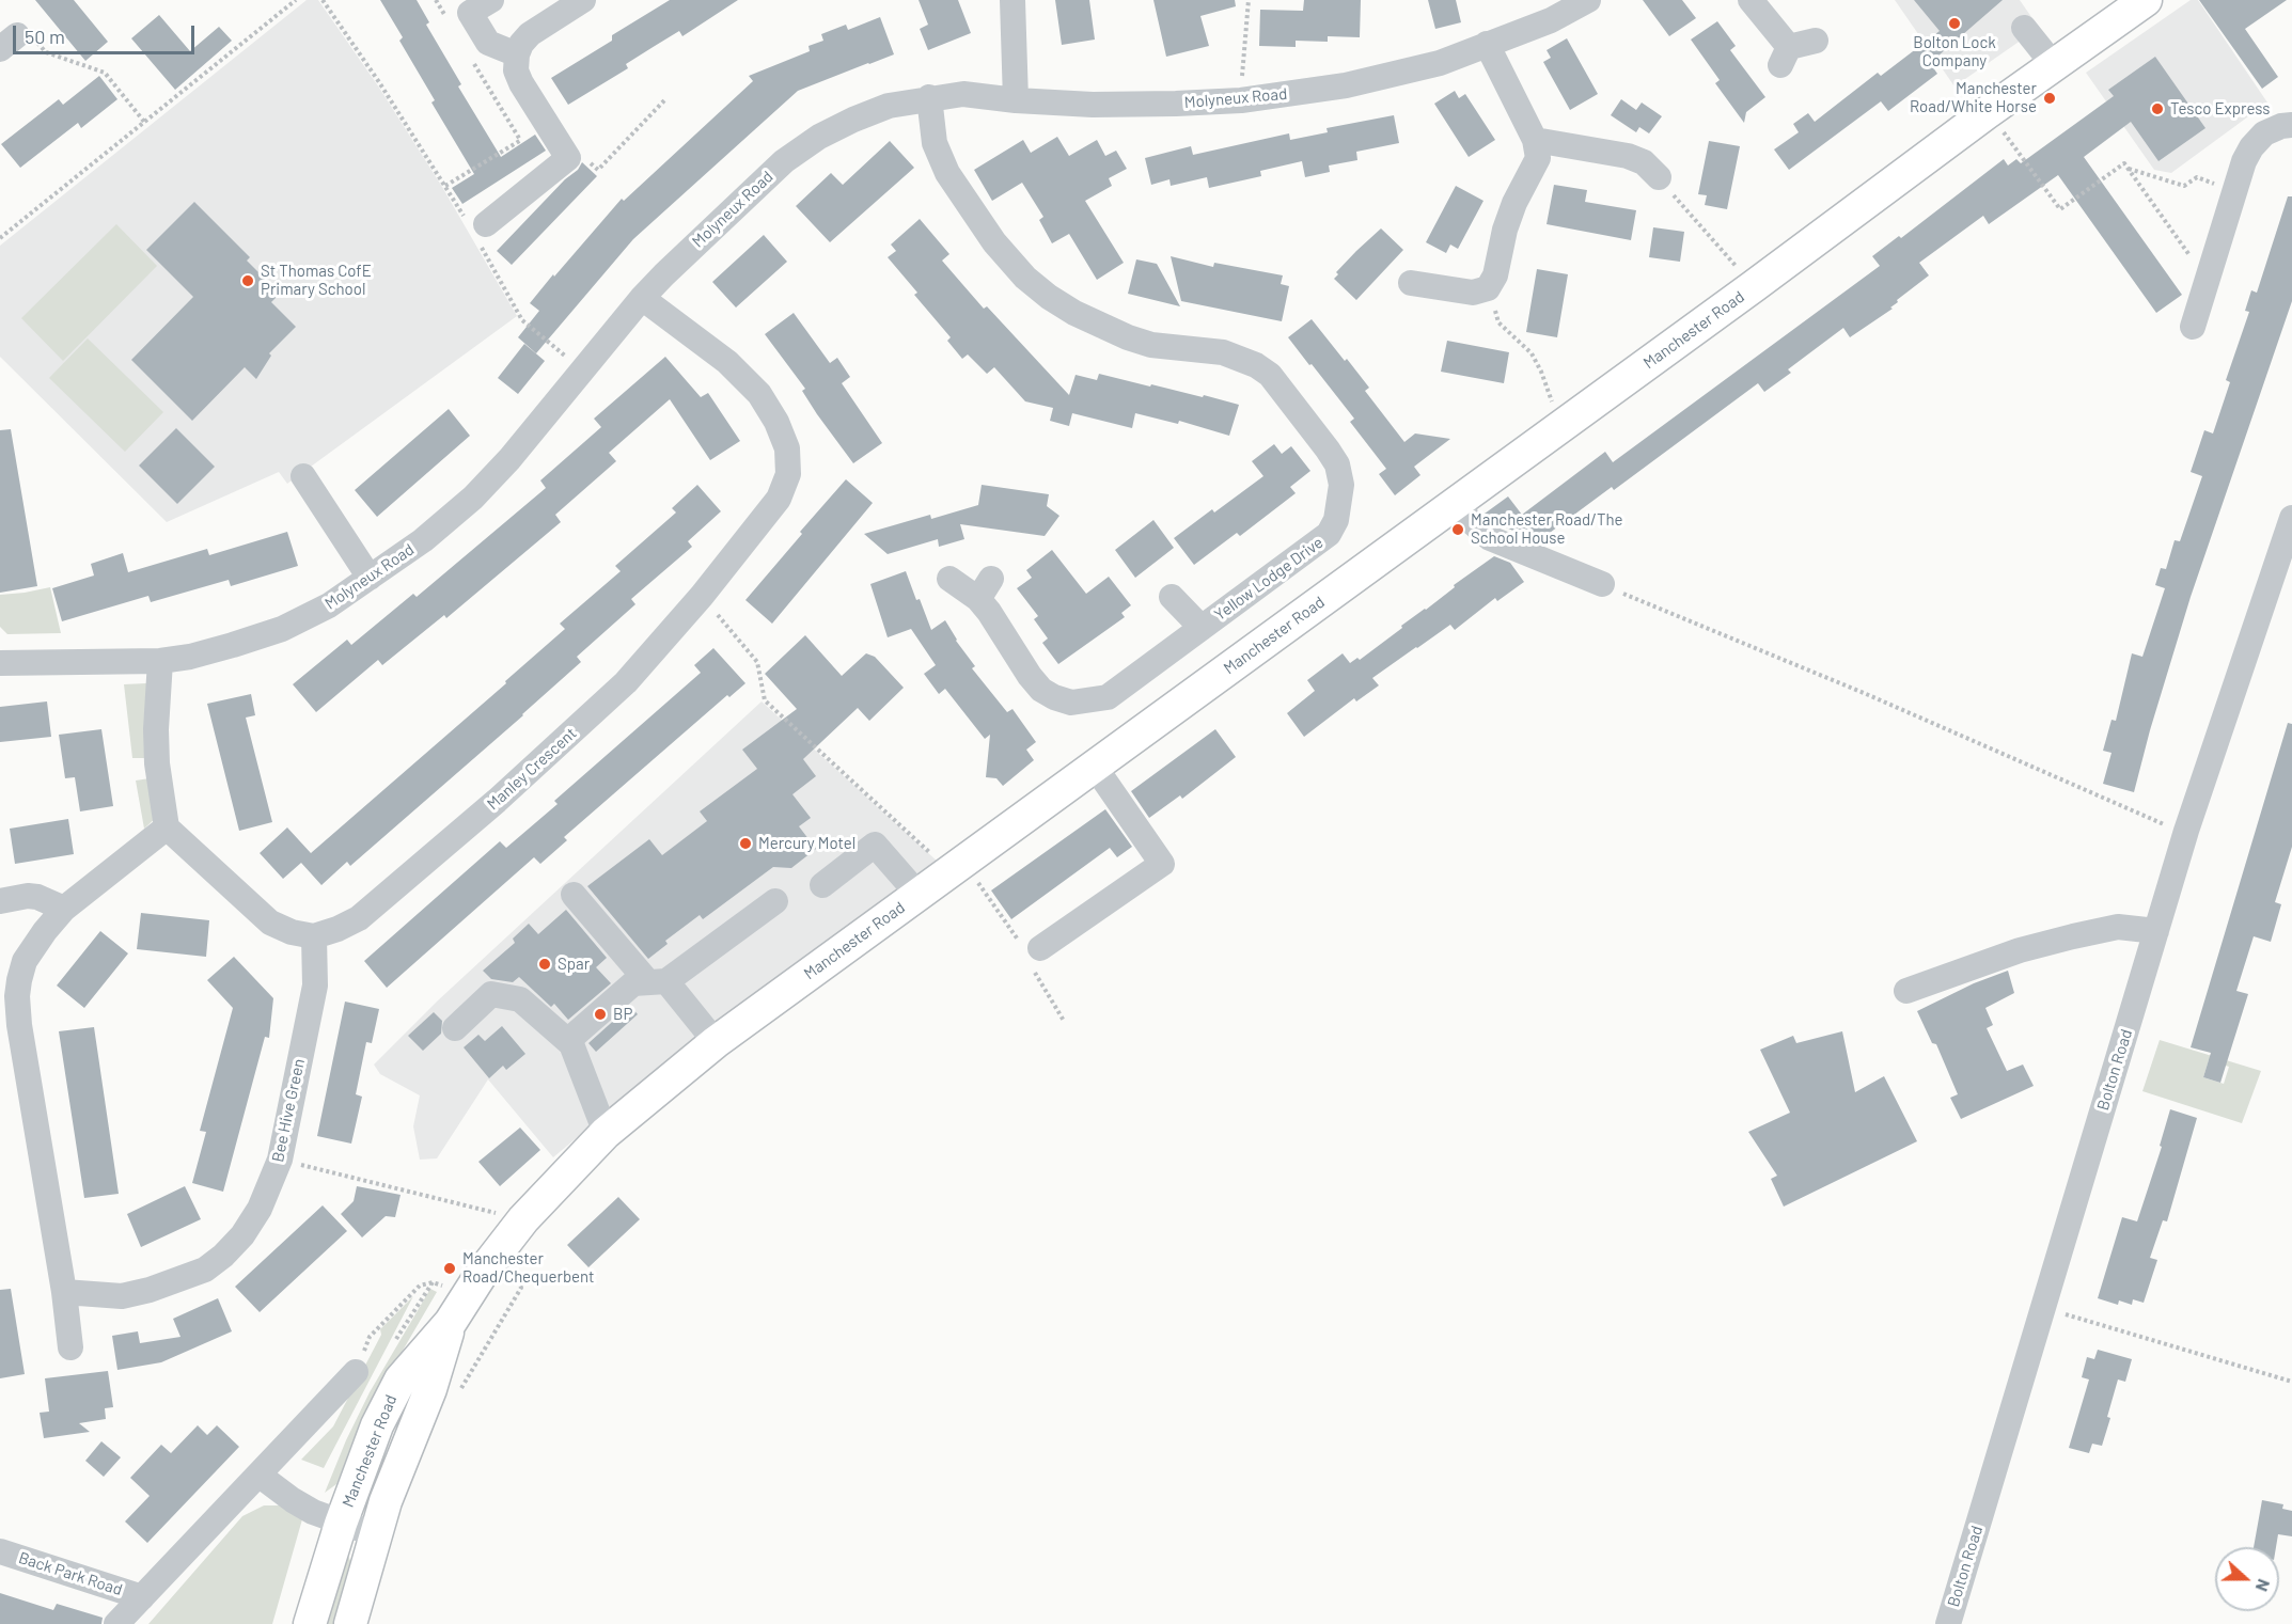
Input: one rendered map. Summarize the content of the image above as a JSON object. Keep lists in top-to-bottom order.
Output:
{
  "streets": {
    "main road": ["Manchester Road"],
    "street": [
      "Molyneux Road",
      "Yellow Lodge Drive",
      "Manley Crescent",
      "Bolton Road",
      "Bee Hive Green",
      "Back Park Road"
    ]
  },
  "crossings": [
    ["Molyneux Road", "Yellow Lodge Drive"],
    ["Molyneux Road", "Manley Crescent"],
    ["Manley Crescent", "Bee Hive Green"]
  ],
  "places": [
    "Bolton Lock Company",
    "Manchester Road/White Horse",
    "Tesco Express",
    "St Thomas CofE Primary School",
    "Manchester Road/The School House",
    "Mercury Motel",
    "Spar",
    "BP",
    "Manchester Road/Chequerbent"
  ],
  "scale_bar": "50 m",
  "north": "right"
}
